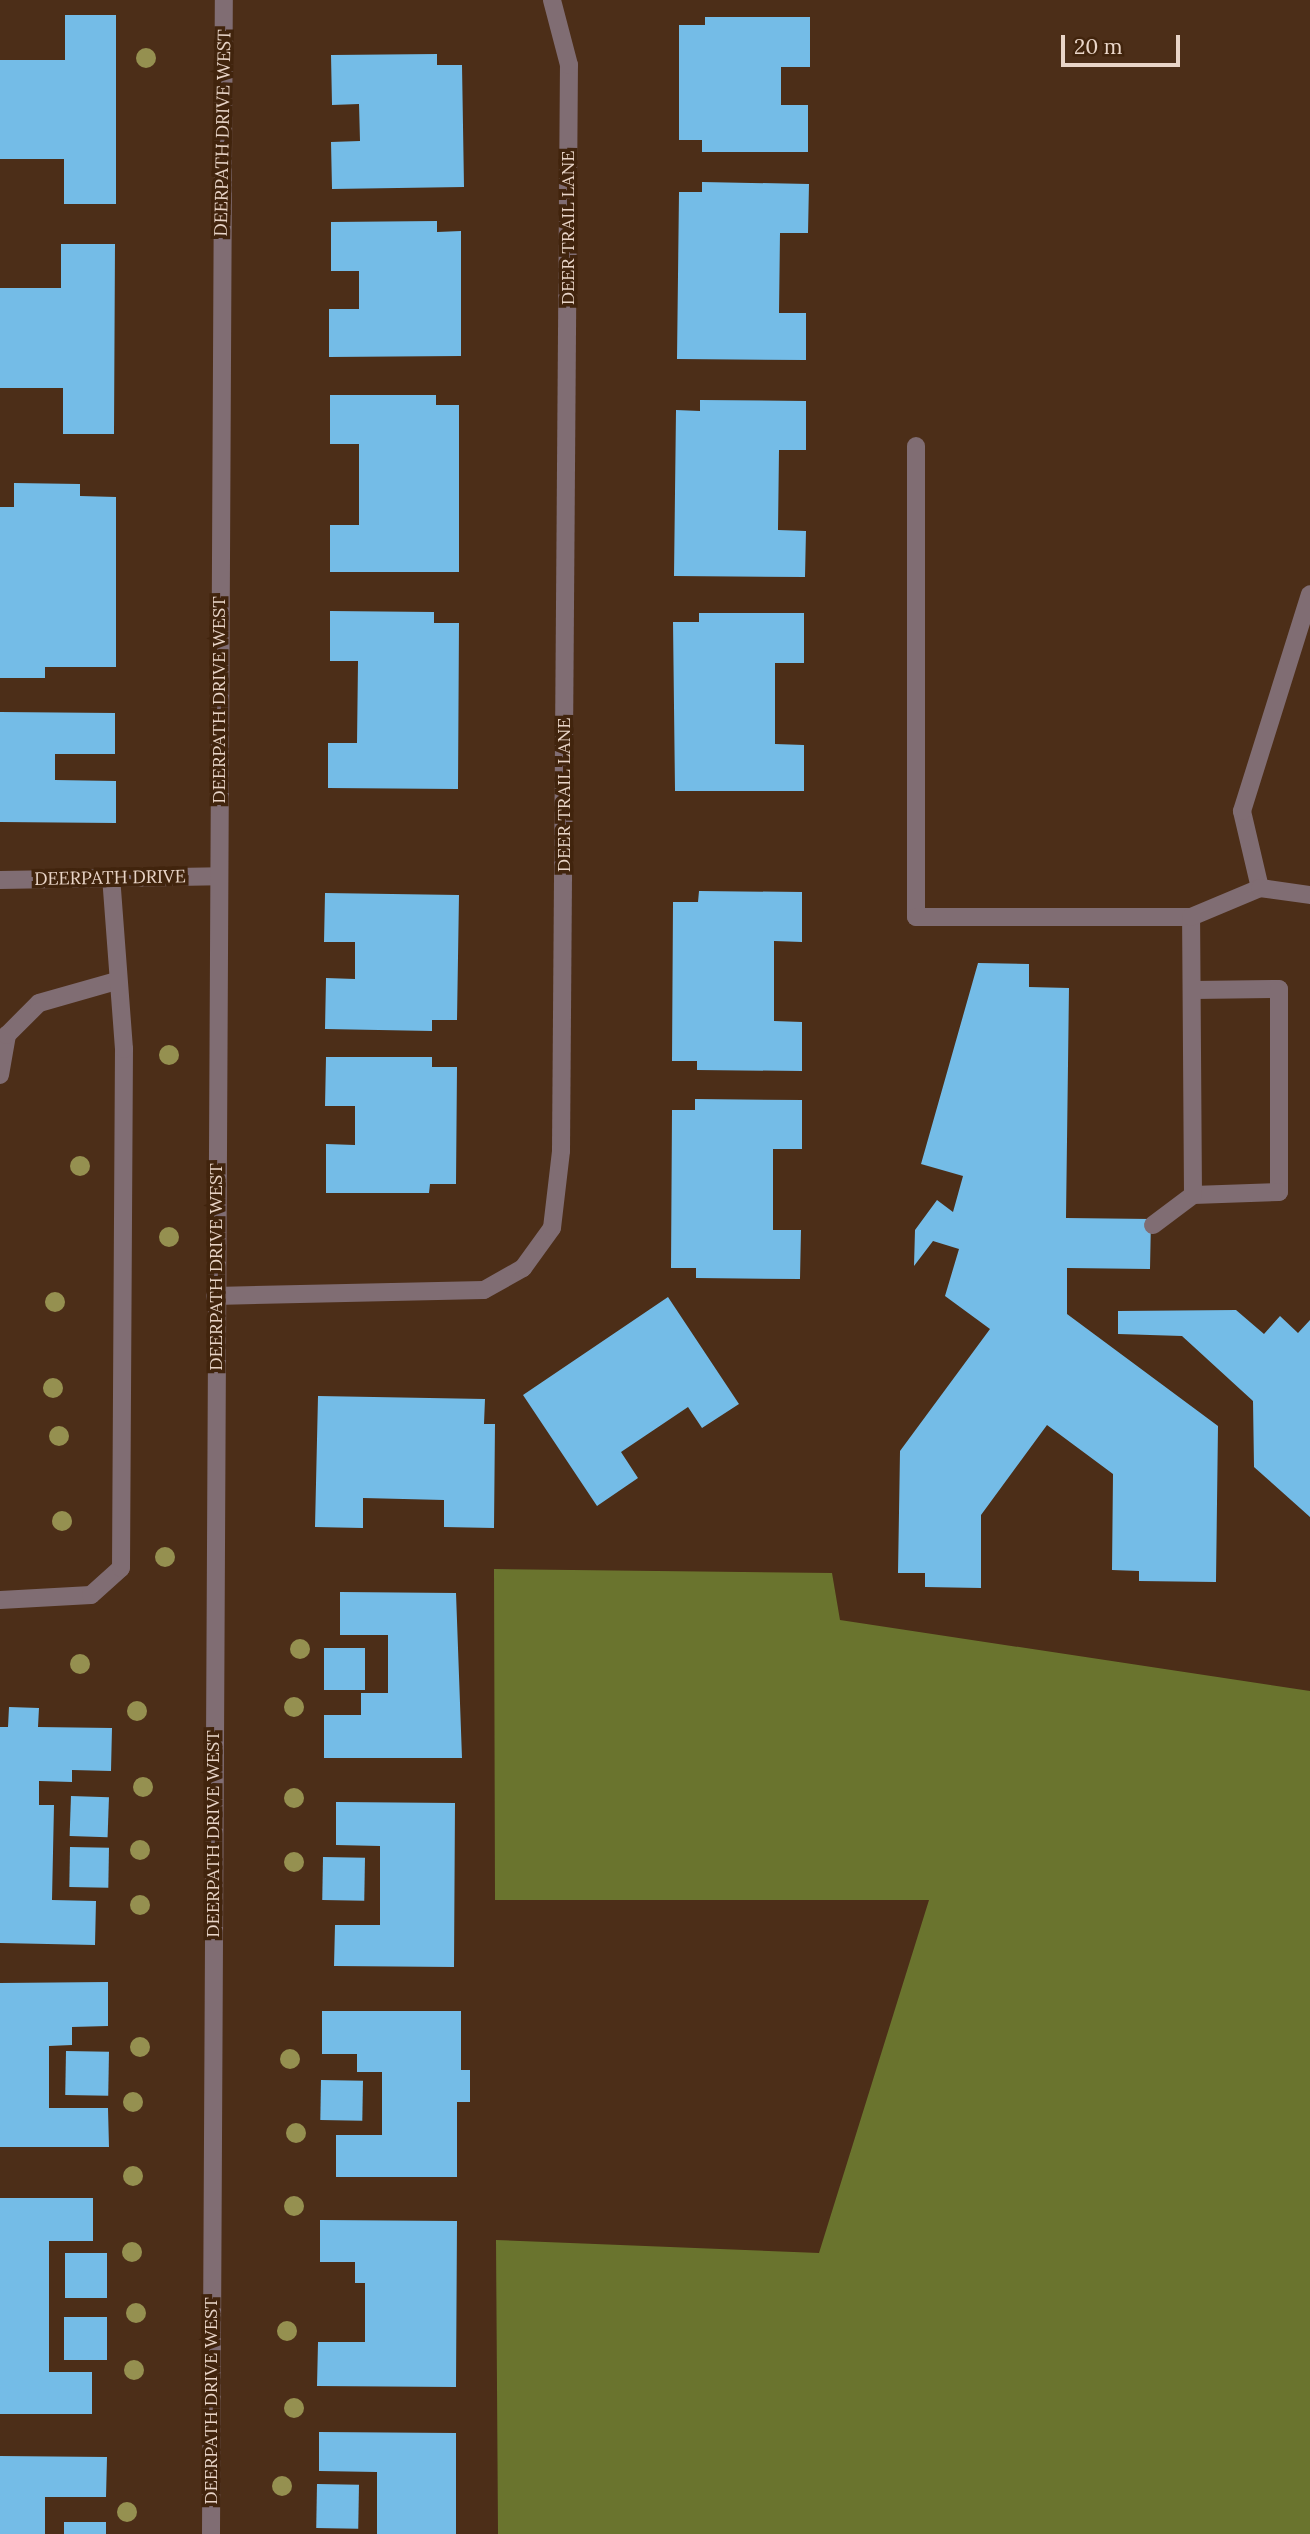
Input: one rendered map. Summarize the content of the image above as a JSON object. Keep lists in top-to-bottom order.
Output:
{
  "streets": {
    "street": ["DEERPATH DRIVE WEST", "DEER TRAIL LANE", "DEERPATH DRIVE"]
  },
  "crossings": [
    ["DEERPATH DRIVE WEST", "DEER TRAIL LANE"],
    ["DEERPATH DRIVE WEST", "DEERPATH DRIVE"]
  ],
  "scale_bar": "20 m"
}
